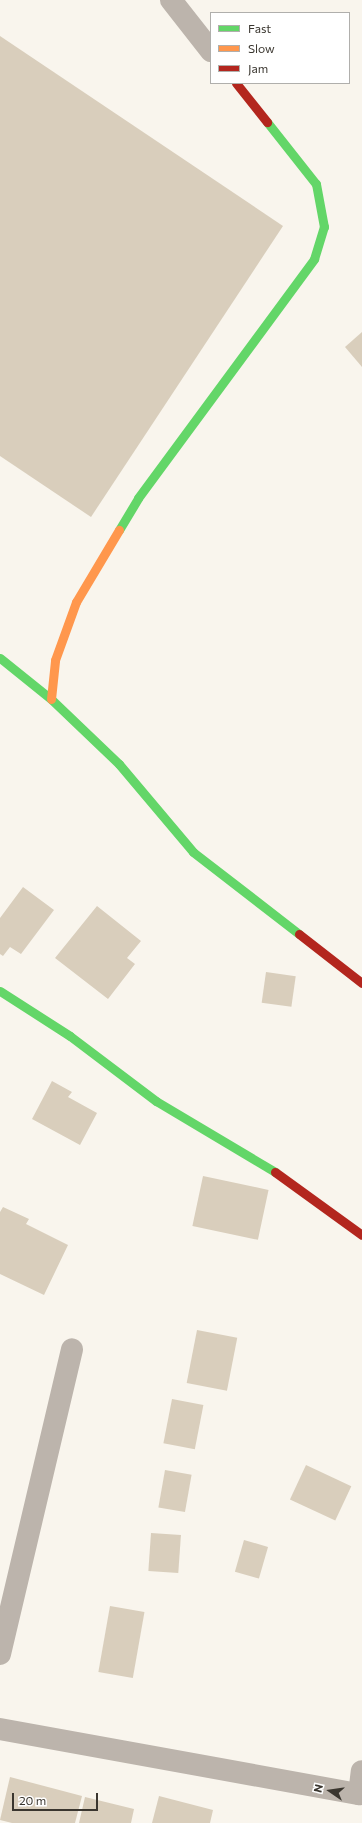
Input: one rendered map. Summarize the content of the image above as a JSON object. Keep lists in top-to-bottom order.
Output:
{
  "legend": ["Fast", "Slow", "Jam"],
  "scale_bar": "20 m",
  "north": "left"
}
